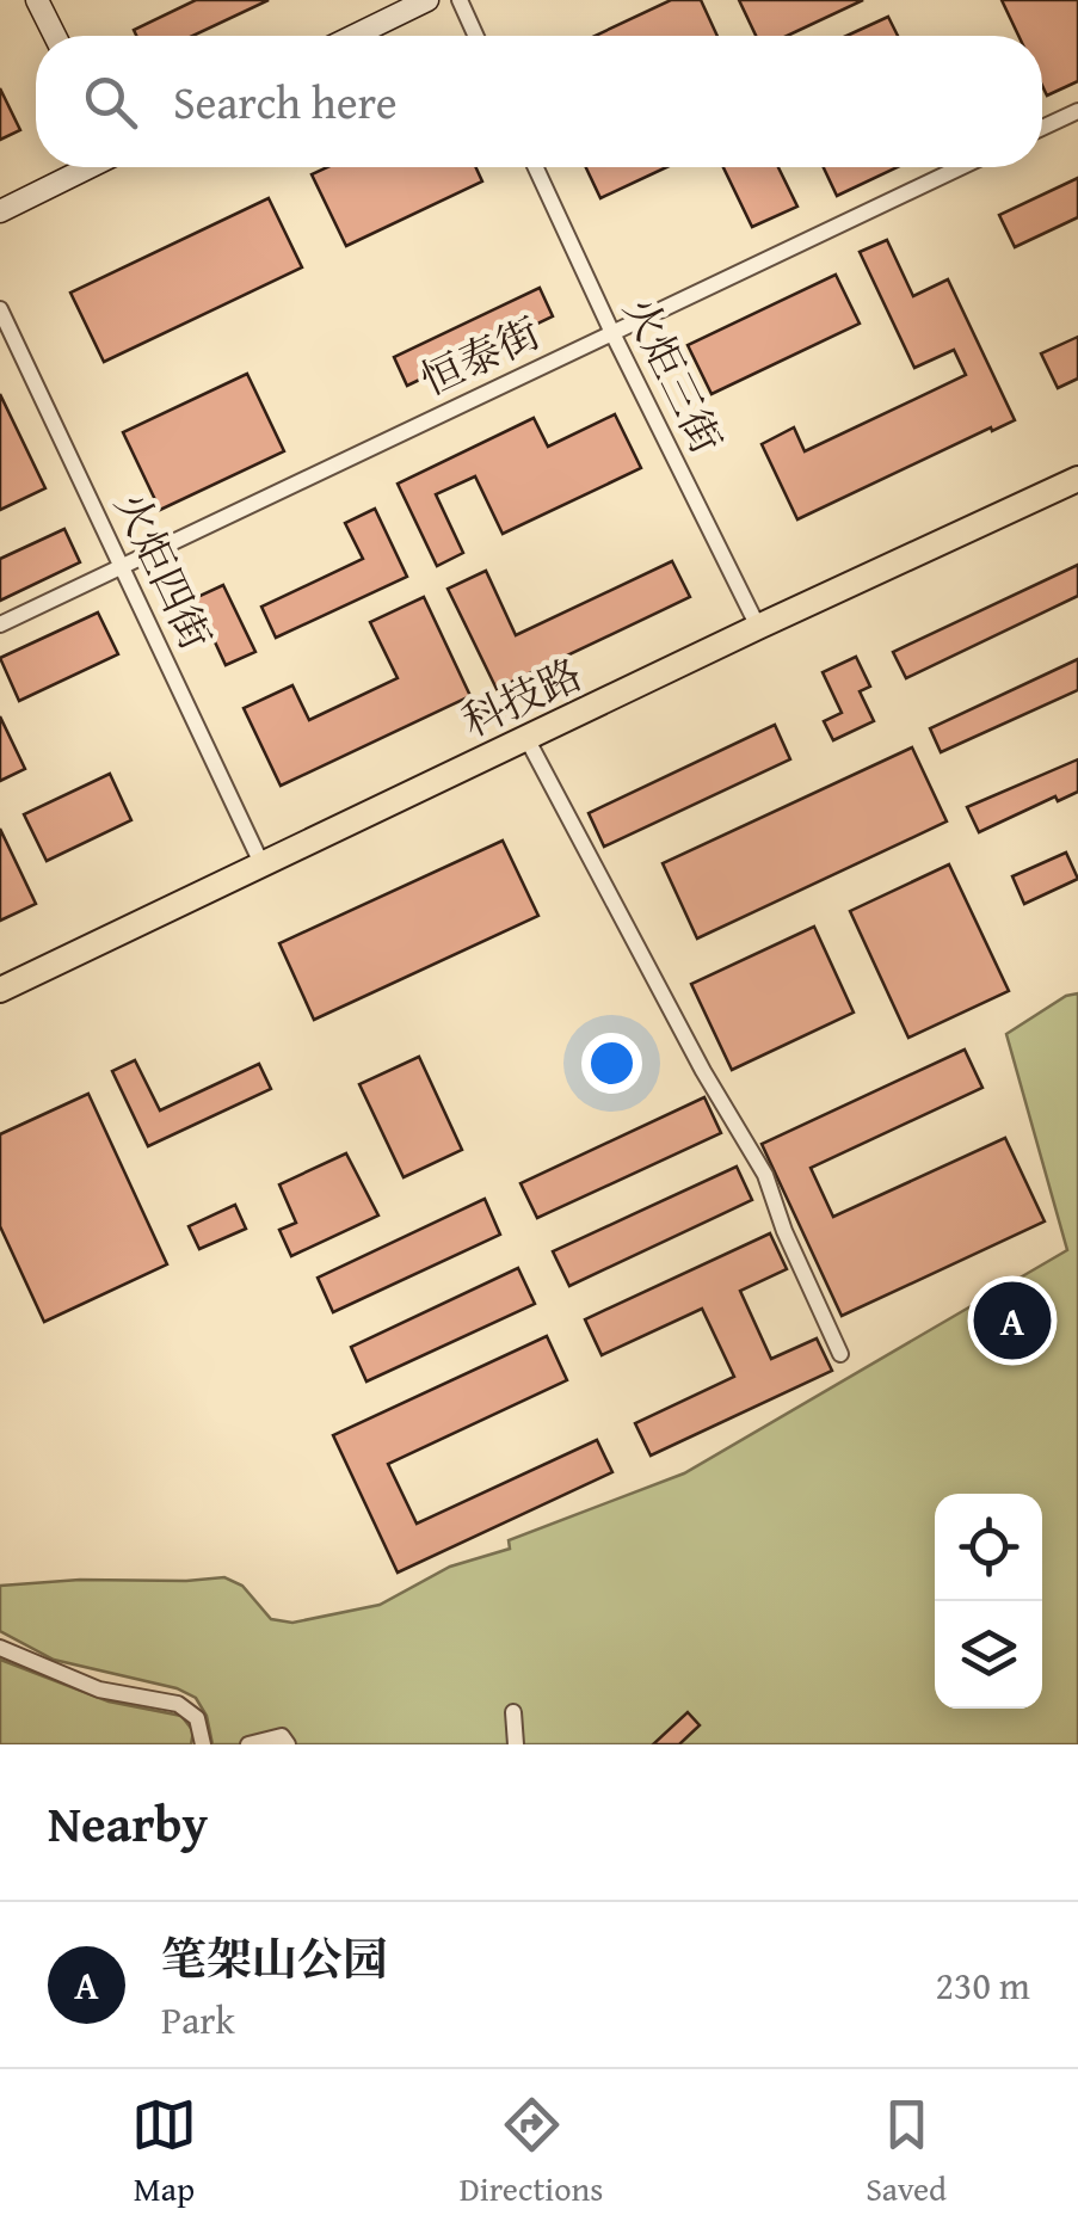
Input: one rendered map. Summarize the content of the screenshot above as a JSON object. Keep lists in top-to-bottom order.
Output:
{
  "streets": {
    "main road": ["科技路"],
    "street": ["恒泰街", "火炬三街", "火炬四街"]
  },
  "crossings": [
    ["恒泰街", "火炬三街"],
    ["恒泰街", "火炬四街"],
    ["火炬三街", "科技路"],
    ["火炬四街", "科技路"]
  ],
  "page": {
    "search": "Search here",
    "pins": "A",
    "heading": "Nearby",
    "list": [
      {
        "mark": "A",
        "name": "笔架山公园",
        "note": "Park",
        "value": "230 m"
      }
    ],
    "nav": ["Map", "Directions", "Saved"]
  }
}
